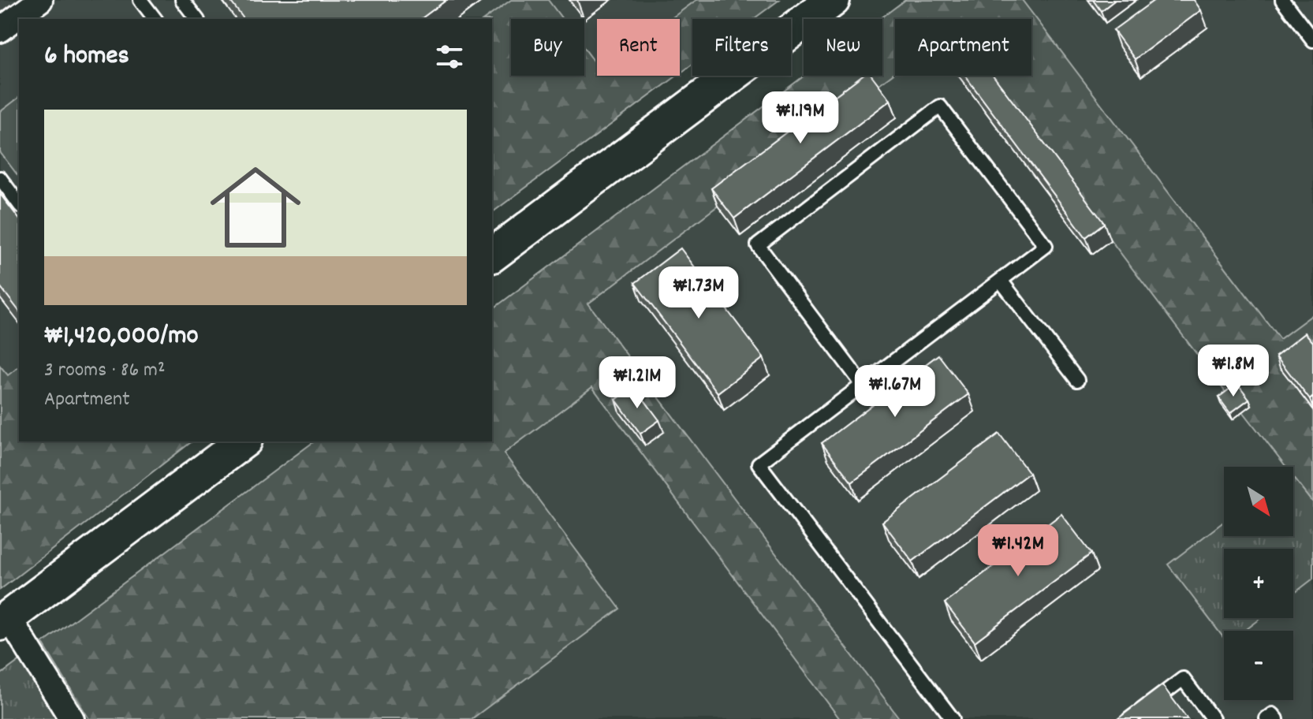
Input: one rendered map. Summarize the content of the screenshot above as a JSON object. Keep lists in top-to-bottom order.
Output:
{
  "north": "bottom right",
  "page": {
    "chip": [
      "Buy",
      "Rent",
      "Filters",
      "New",
      "Apartment"
    ],
    "heading": "6 homes",
    "price": [
      "₩1.19M",
      "₩1.73M",
      "₩1.8M",
      "₩1.21M",
      "₩1.67M",
      "₩1.42M"
    ],
    "list": [
      {
        "name": "₩1,420,000/mo",
        "note": "3 rooms · 86 m² · Apartment"
      }
    ],
    "map_buttons": ["+", "−"]
  }
}
